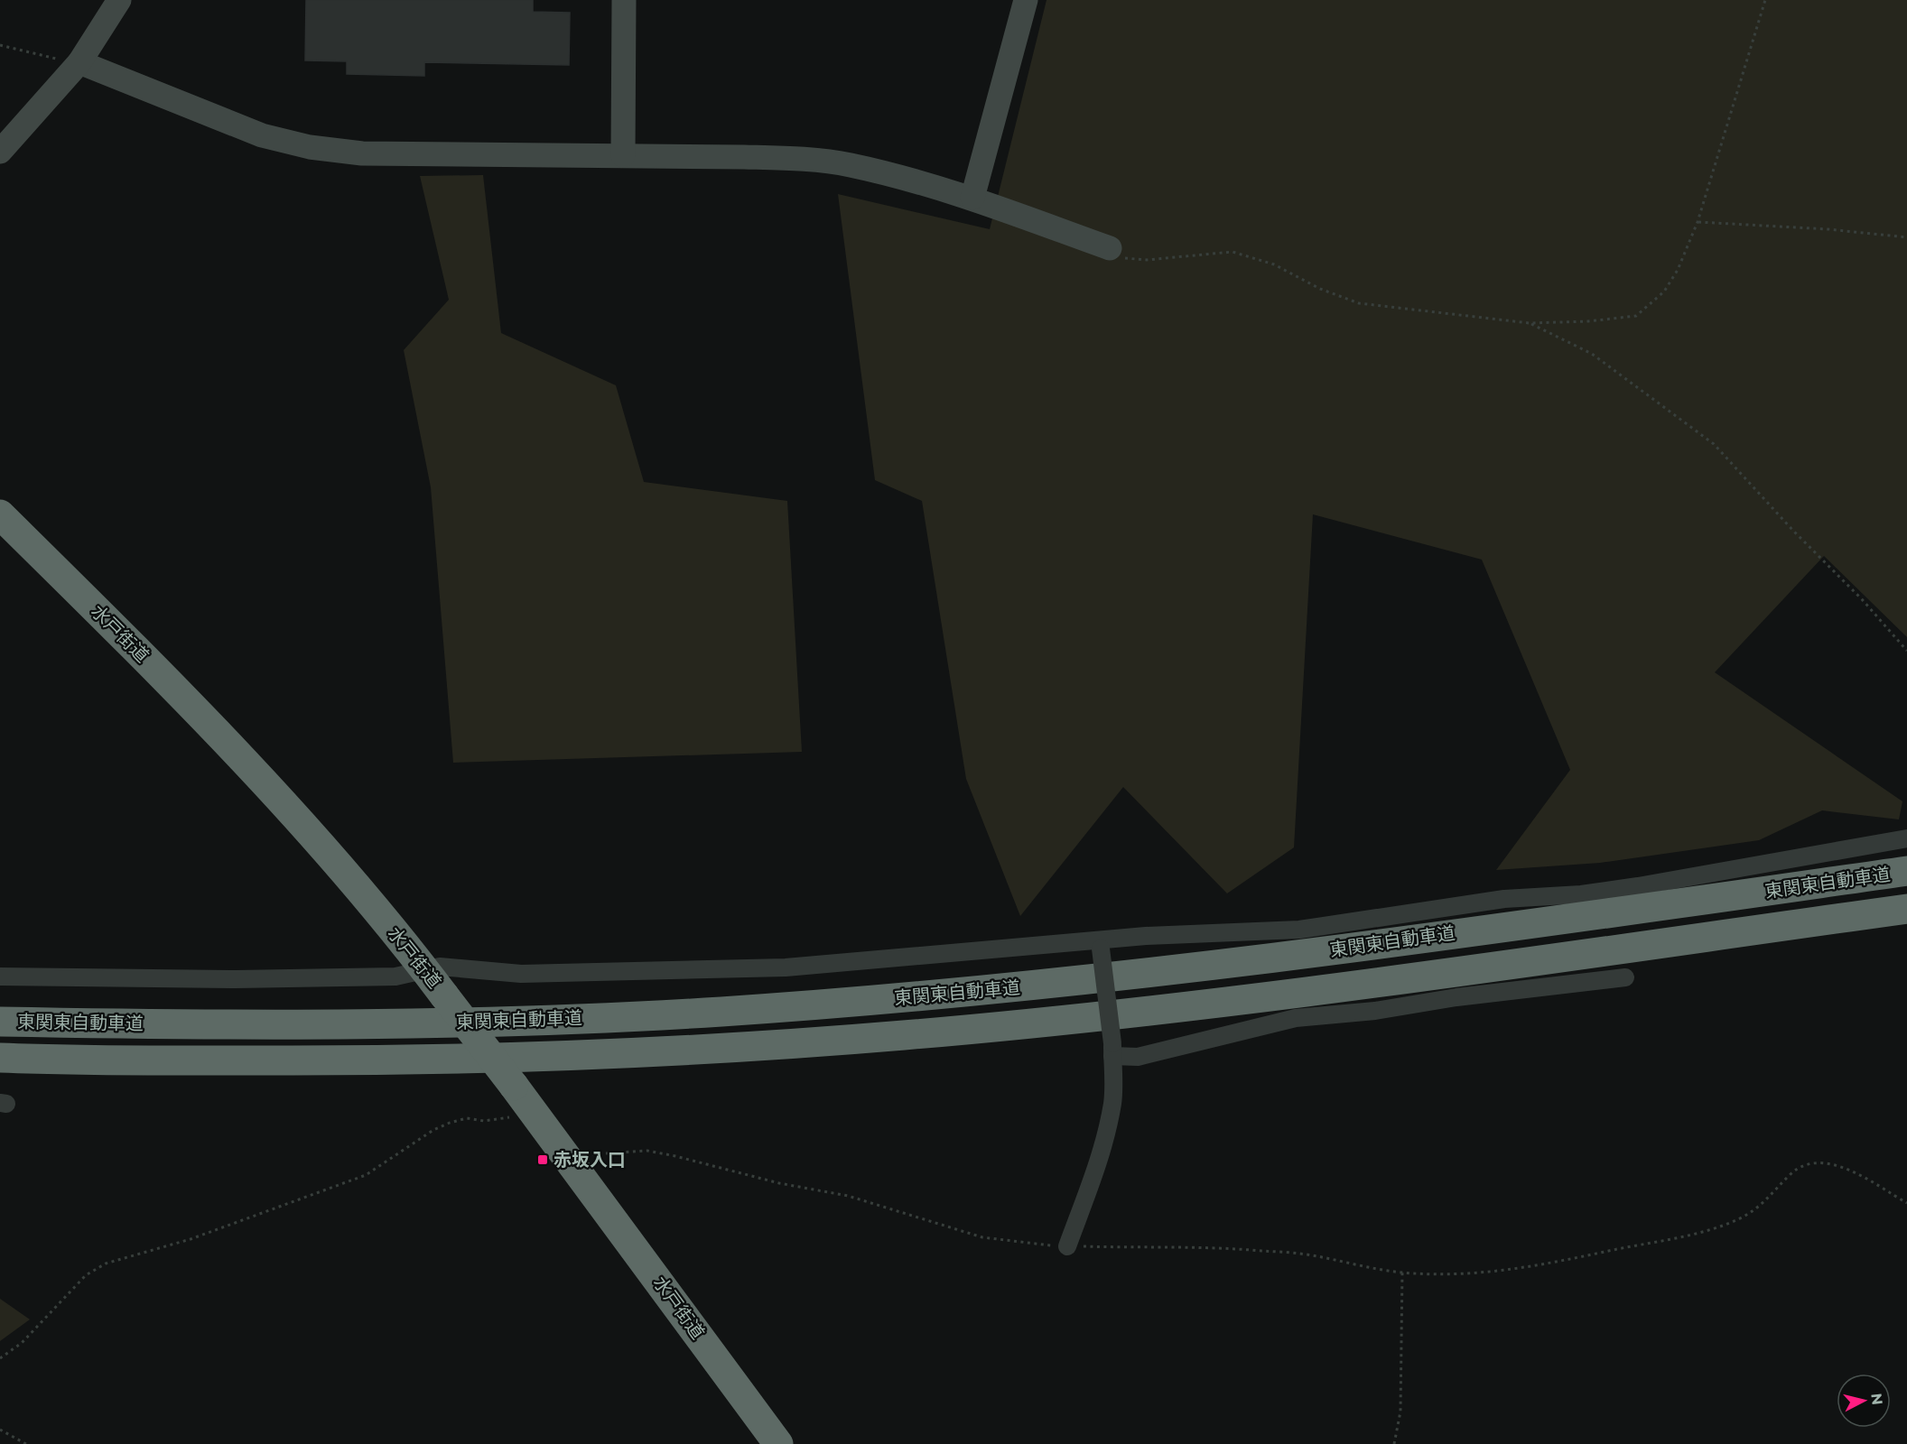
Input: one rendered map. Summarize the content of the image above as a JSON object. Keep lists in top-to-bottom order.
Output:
{
  "streets": {
    "highway": ["水戸街道", "東関東自動車道"]
  },
  "places": {
    "transit": ["赤坂入口"]
  },
  "north": "right"
}
